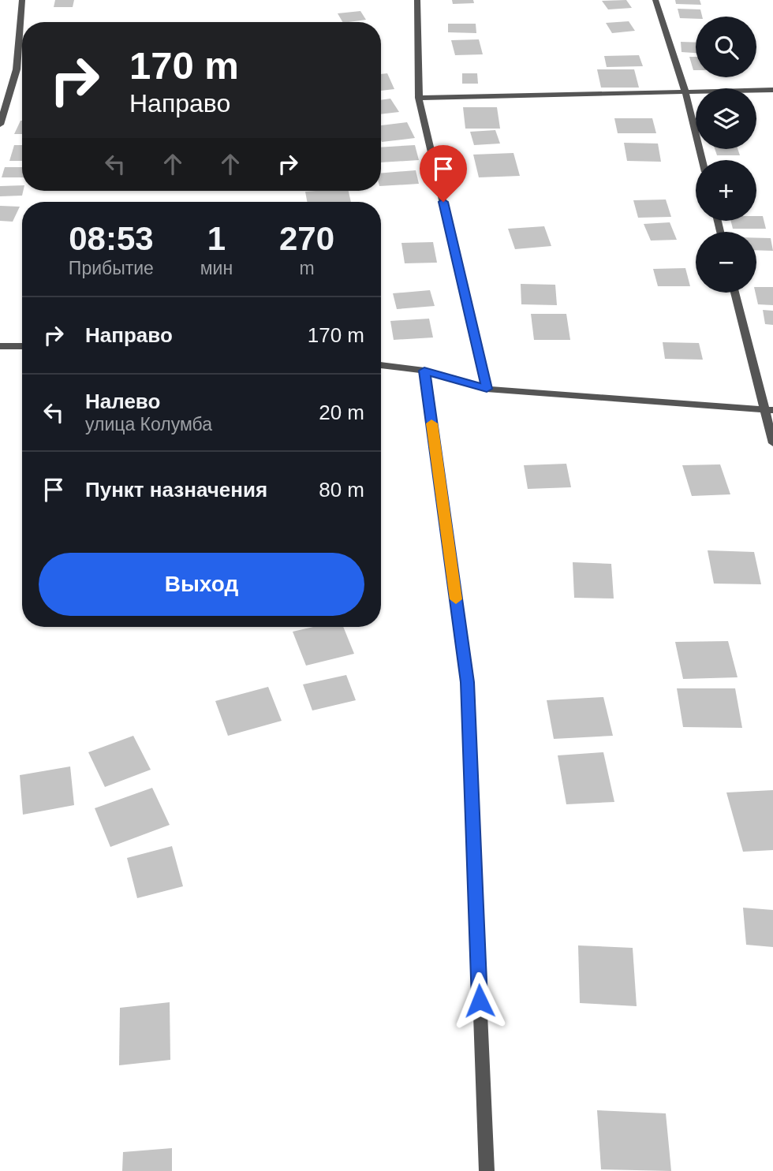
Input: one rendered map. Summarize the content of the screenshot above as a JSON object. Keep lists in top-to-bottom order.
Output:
{
  "page": {
    "map_buttons": ["+", "−"],
    "turn": ["170 m", "Направо"],
    "eta": [
      "08:53",
      "Прибытие",
      "1",
      "мин",
      "270",
      "m"
    ],
    "list": [
      {
        "name": "Направо",
        "value": "170 m"
      },
      {
        "name": "Налево",
        "note": "улица Колумба",
        "value": "20 m"
      },
      {
        "name": "Пункт назначения",
        "value": "80 m"
      }
    ],
    "buttons": "Выход"
  }
}
